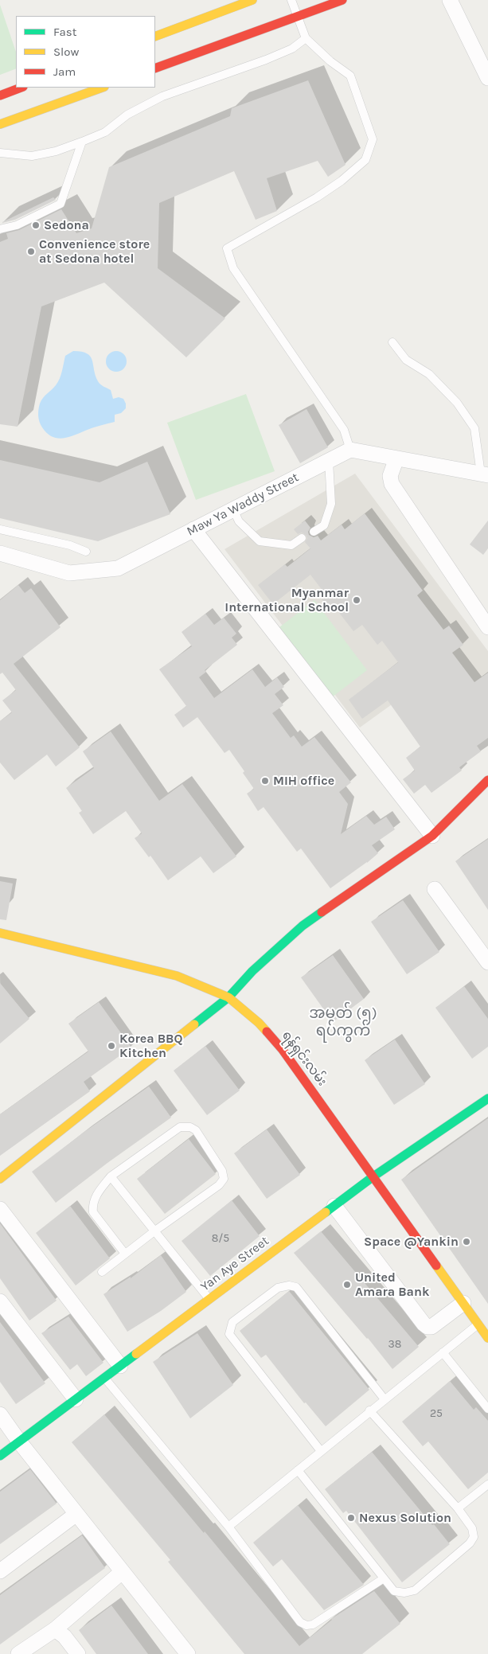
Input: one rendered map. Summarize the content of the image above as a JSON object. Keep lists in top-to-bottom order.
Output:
{
  "streets": {
    "street": ["Maw Ya Waddy Street", "ရန်ရှင်းလမ်း", "Yan Aye Street"]
  },
  "crossings": [
    ["ရန်ရှင်းလမ်း", "Yan Aye Street"]
  ],
  "districts": ["အမှတ် (၅) ရပ်ကွက်"],
  "places": [
    "Sedona",
    "Convenience store at Sedona hotel",
    "Myanmar International School",
    "MIH office",
    "Korea BBQ Kitchen",
    "Space @Yankin",
    "United Amara Bank",
    "Nexus Solution"
  ],
  "house_numbers": ["8/5", "38", "25"],
  "legend": ["Fast", "Slow", "Jam"]
}
